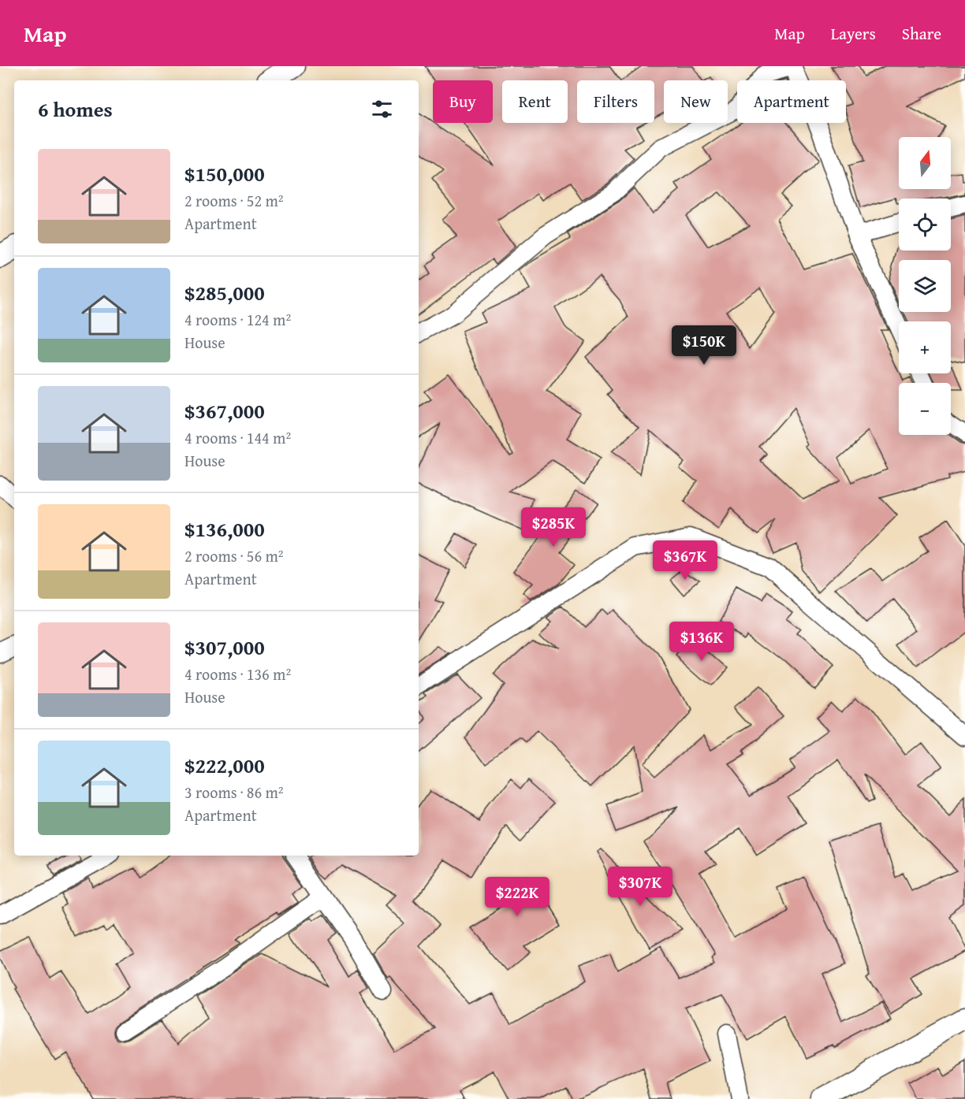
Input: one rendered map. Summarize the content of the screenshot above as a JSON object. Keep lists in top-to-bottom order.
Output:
{
  "north": "top",
  "page": {
    "header": "Map",
    "nav": ["Map", "Layers", "Share"],
    "chip": [
      "Buy",
      "Rent",
      "Filters",
      "New",
      "Apartment"
    ],
    "heading": "6 homes",
    "map_buttons": ["+", "−"],
    "list": [
      {
        "name": "$150,000",
        "note": "2 rooms · 52 m² · Apartment"
      },
      {
        "name": "$285,000",
        "note": "4 rooms · 124 m² · House"
      },
      {
        "name": "$367,000",
        "note": "4 rooms · 144 m² · House"
      },
      {
        "name": "$136,000",
        "note": "2 rooms · 56 m² · Apartment"
      },
      {
        "name": "$307,000",
        "note": "4 rooms · 136 m² · House"
      },
      {
        "name": "$222,000",
        "note": "3 rooms · 86 m² · Apartment"
      }
    ],
    "price": [
      "$150K",
      "$285K",
      "$367K",
      "$136K",
      "$307K",
      "$222K"
    ]
  }
}
